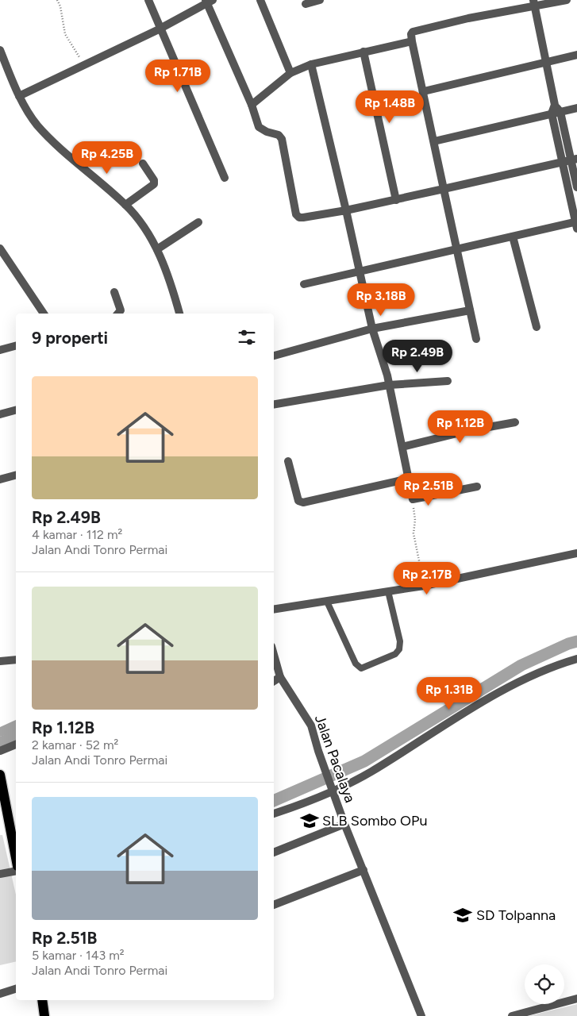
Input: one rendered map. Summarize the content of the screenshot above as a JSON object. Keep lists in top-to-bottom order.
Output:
{
  "streets": {
    "street": ["Jalan Pacalaya"]
  },
  "places": {
    "school or university": ["SLB Sombo OPu", "SD Tolpanna"]
  },
  "page": {
    "price": [
      "Rp 1.71B",
      "Rp 1.48B",
      "Rp 4.25B",
      "Rp 3.18B",
      "Rp 2.49B",
      "Rp 1.12B",
      "Rp 2.51B",
      "Rp 2.17B",
      "Rp 1.31B"
    ],
    "heading": "9 properti",
    "list": [
      {
        "name": "Rp 2.49B",
        "note": "4 kamar · 112 m² · Jalan Andi Tonro Permai"
      },
      {
        "name": "Rp 1.12B",
        "note": "2 kamar · 52 m² · Jalan Andi Tonro Permai"
      },
      {
        "name": "Rp 2.51B",
        "note": "5 kamar · 143 m² · Jalan Andi Tonro Permai"
      }
    ]
  }
}
